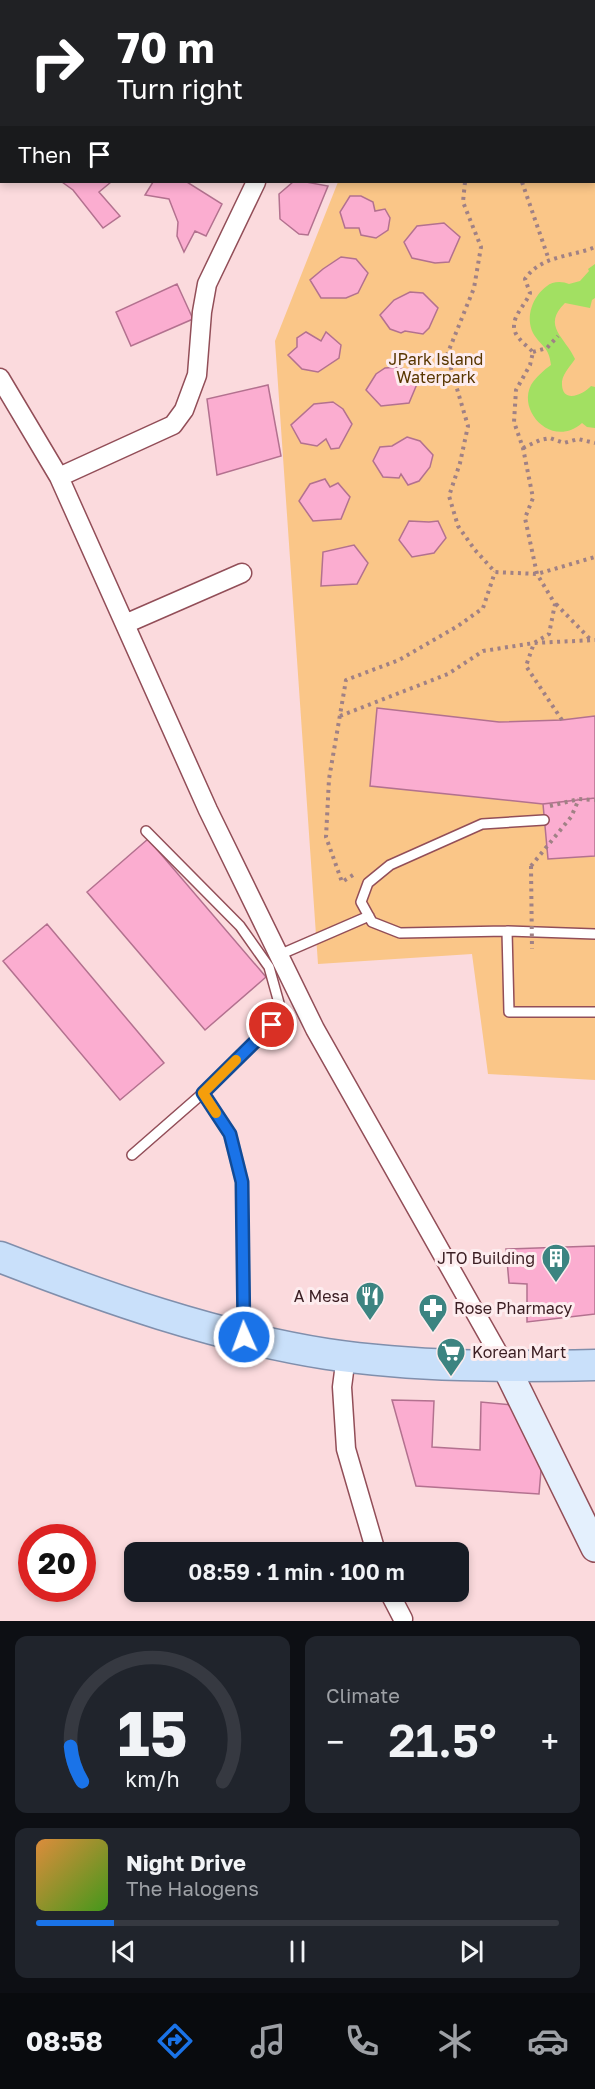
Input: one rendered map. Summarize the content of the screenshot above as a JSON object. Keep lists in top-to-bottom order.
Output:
{
  "parks": ["JPark Island Waterpark"],
  "places": {
    "building": ["JTO Building"],
    "restaurant": ["A Mesa"],
    "pharmacy": ["Rose Pharmacy"],
    "supermarket": ["Korean Mart"]
  },
  "page": {
    "turn": ["70 m", "Turn right"],
    "then": "Then",
    "limit": "20",
    "trip": "08:59 · 1 min · 100 m",
    "tile": "Climate",
    "heat": ["−", "21.5°", "+"],
    "song": ["Night Drive", "The Halogens"],
    "tabs": "08:58",
    "gauge": ["15", "km/h"]
  }
}
